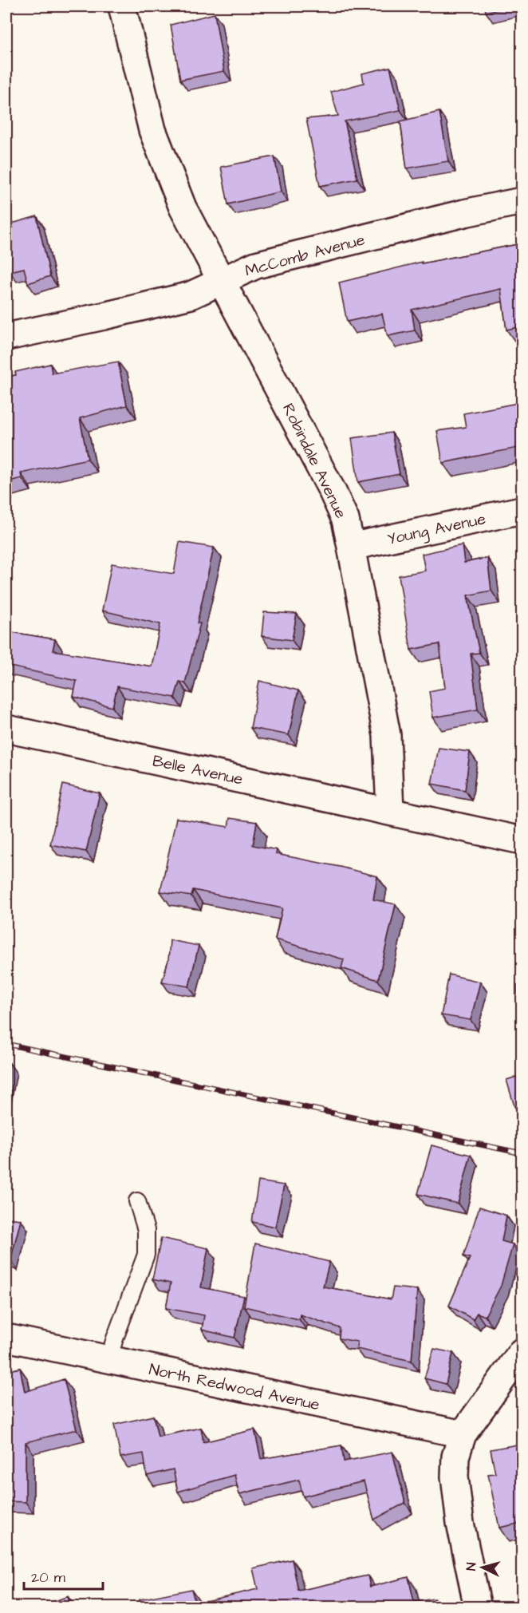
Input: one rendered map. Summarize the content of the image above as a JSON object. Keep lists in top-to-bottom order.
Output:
{
  "streets": {
    "street": [
      "McComb Avenue",
      "Robindale Avenue",
      "Young Avenue",
      "Belle Avenue",
      "North Redwood Avenue"
    ]
  },
  "crossings": [
    ["McComb Avenue", "Robindale Avenue"],
    ["Robindale Avenue", "Young Avenue"],
    ["Robindale Avenue", "Belle Avenue"]
  ],
  "scale_bar": "20 m",
  "north": "left"
}
